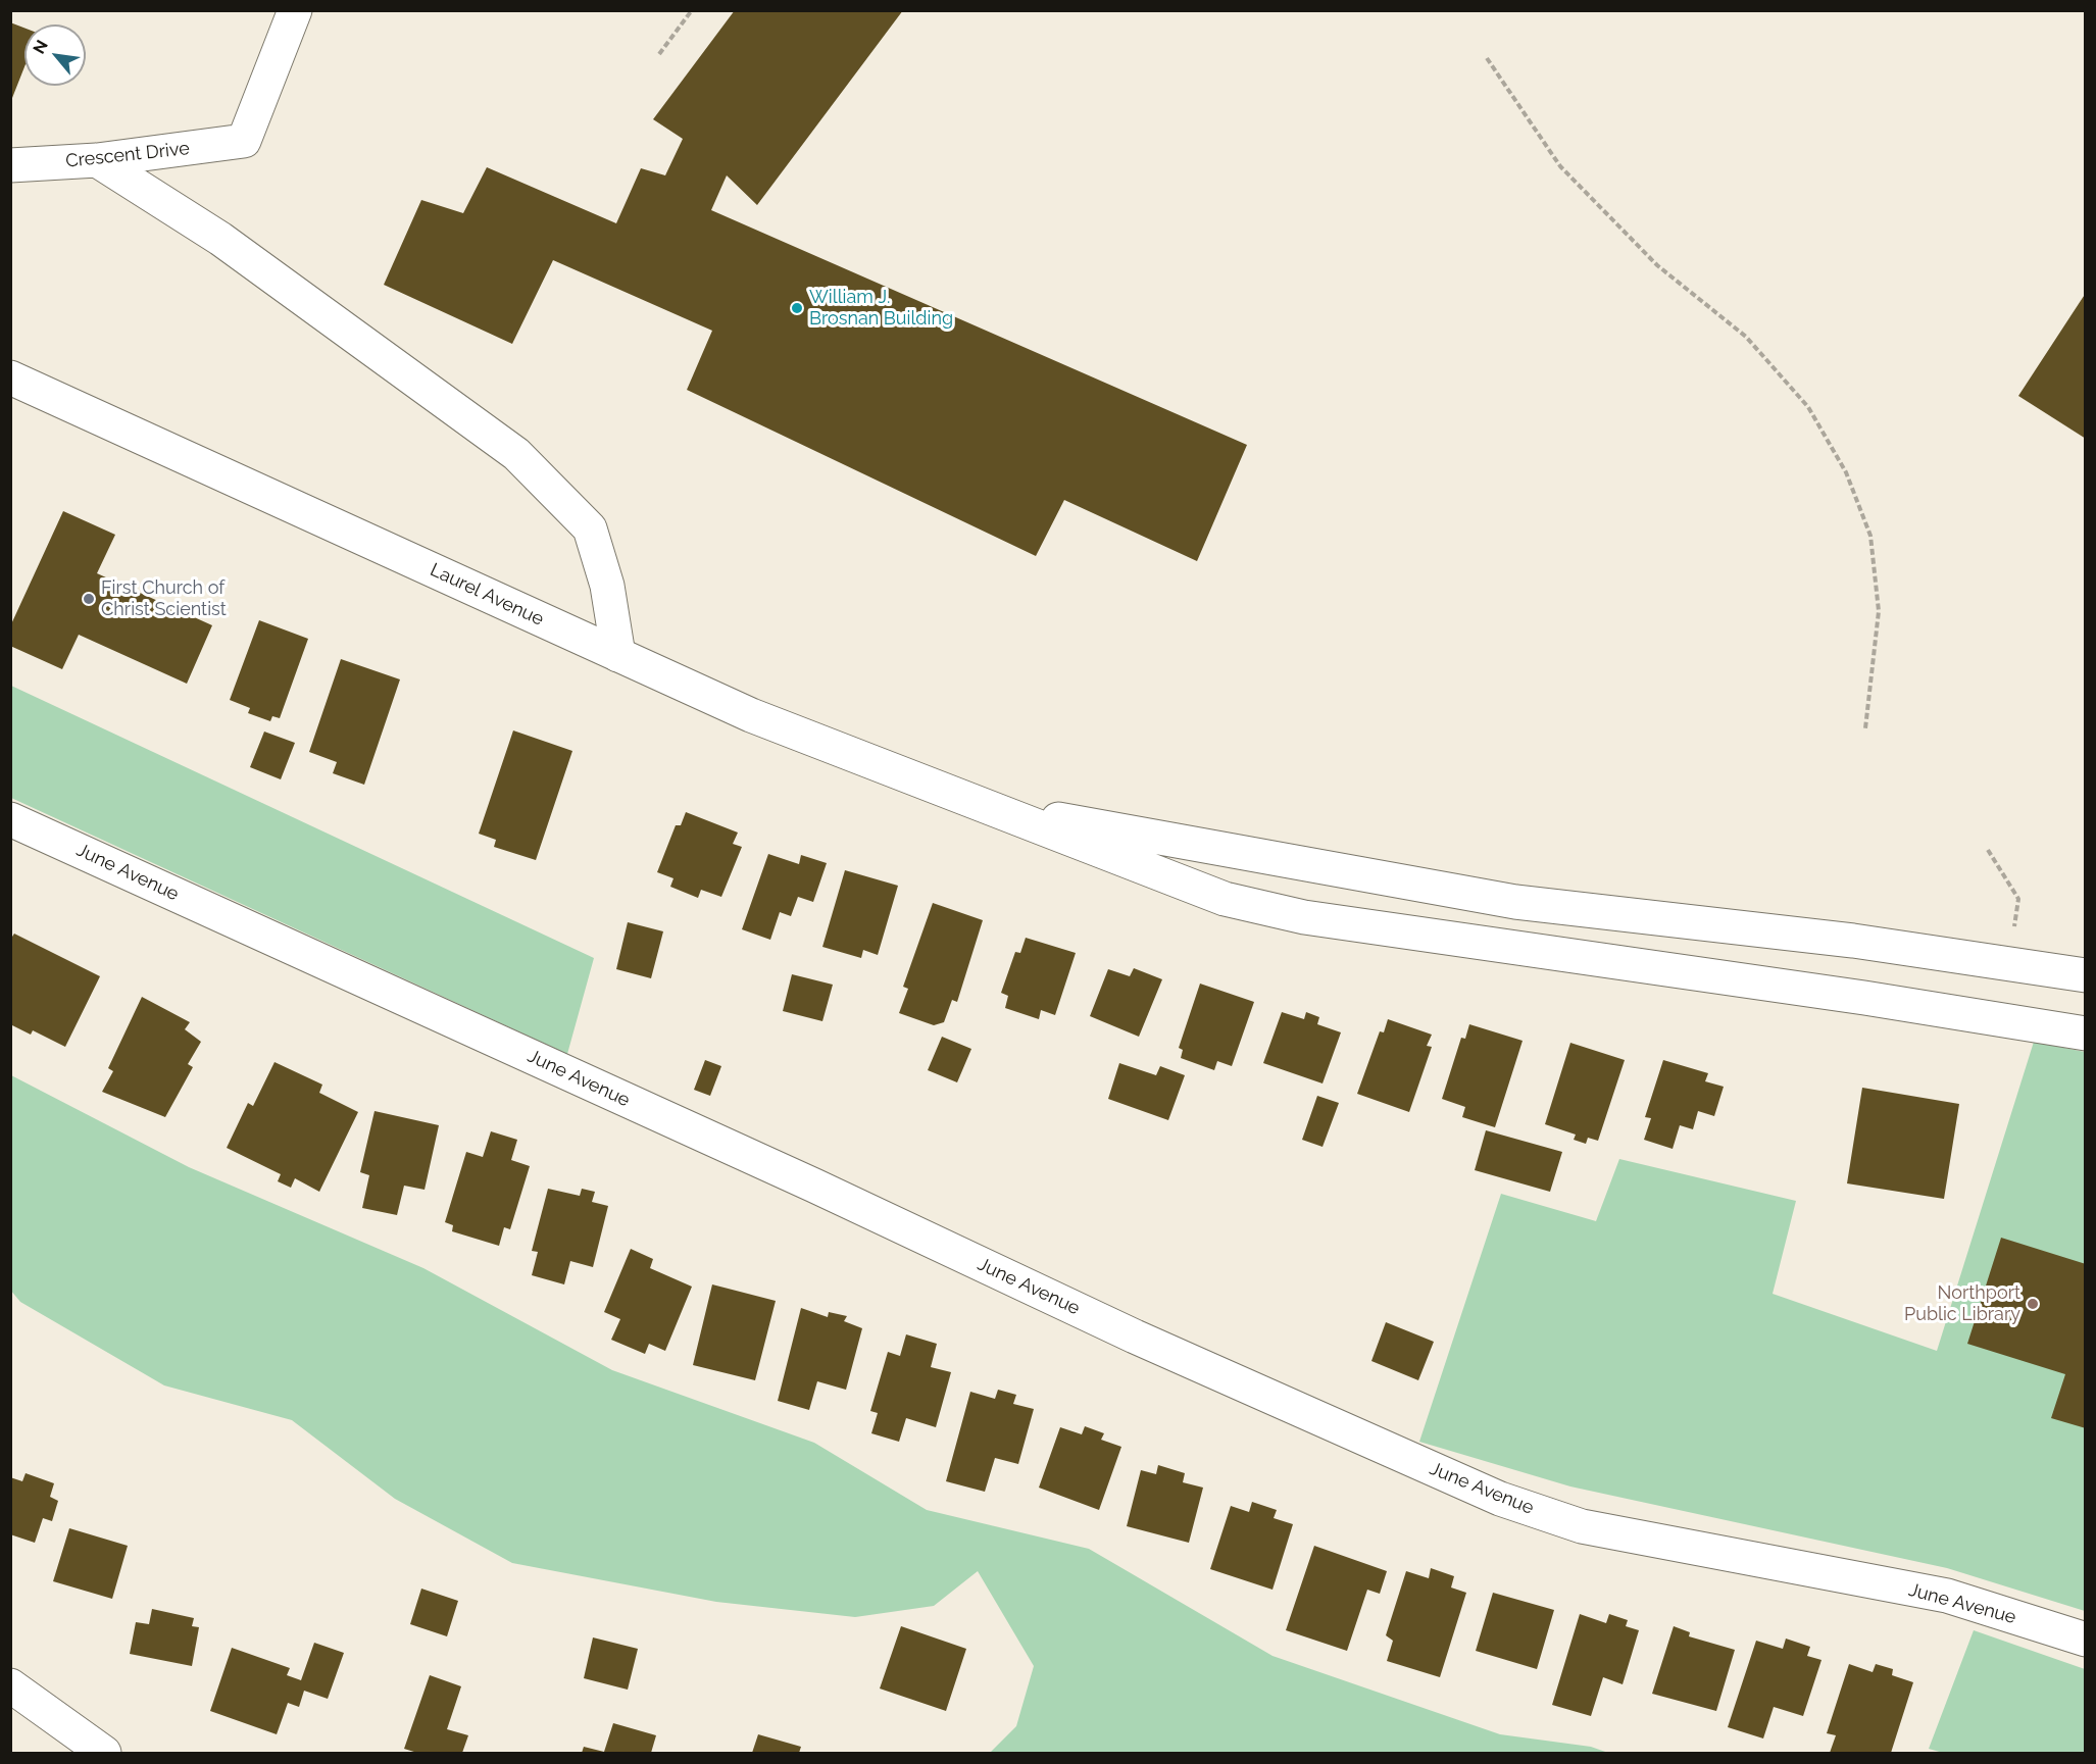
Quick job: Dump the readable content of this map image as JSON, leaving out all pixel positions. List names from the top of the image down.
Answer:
{
  "streets": {
    "main road": ["Crescent Drive", "Laurel Avenue", "June Avenue"]
  },
  "places": ["William J. Brosnan Building", "First Church of Christ Scientist", "Northport Public Library"],
  "north": "top left"
}
